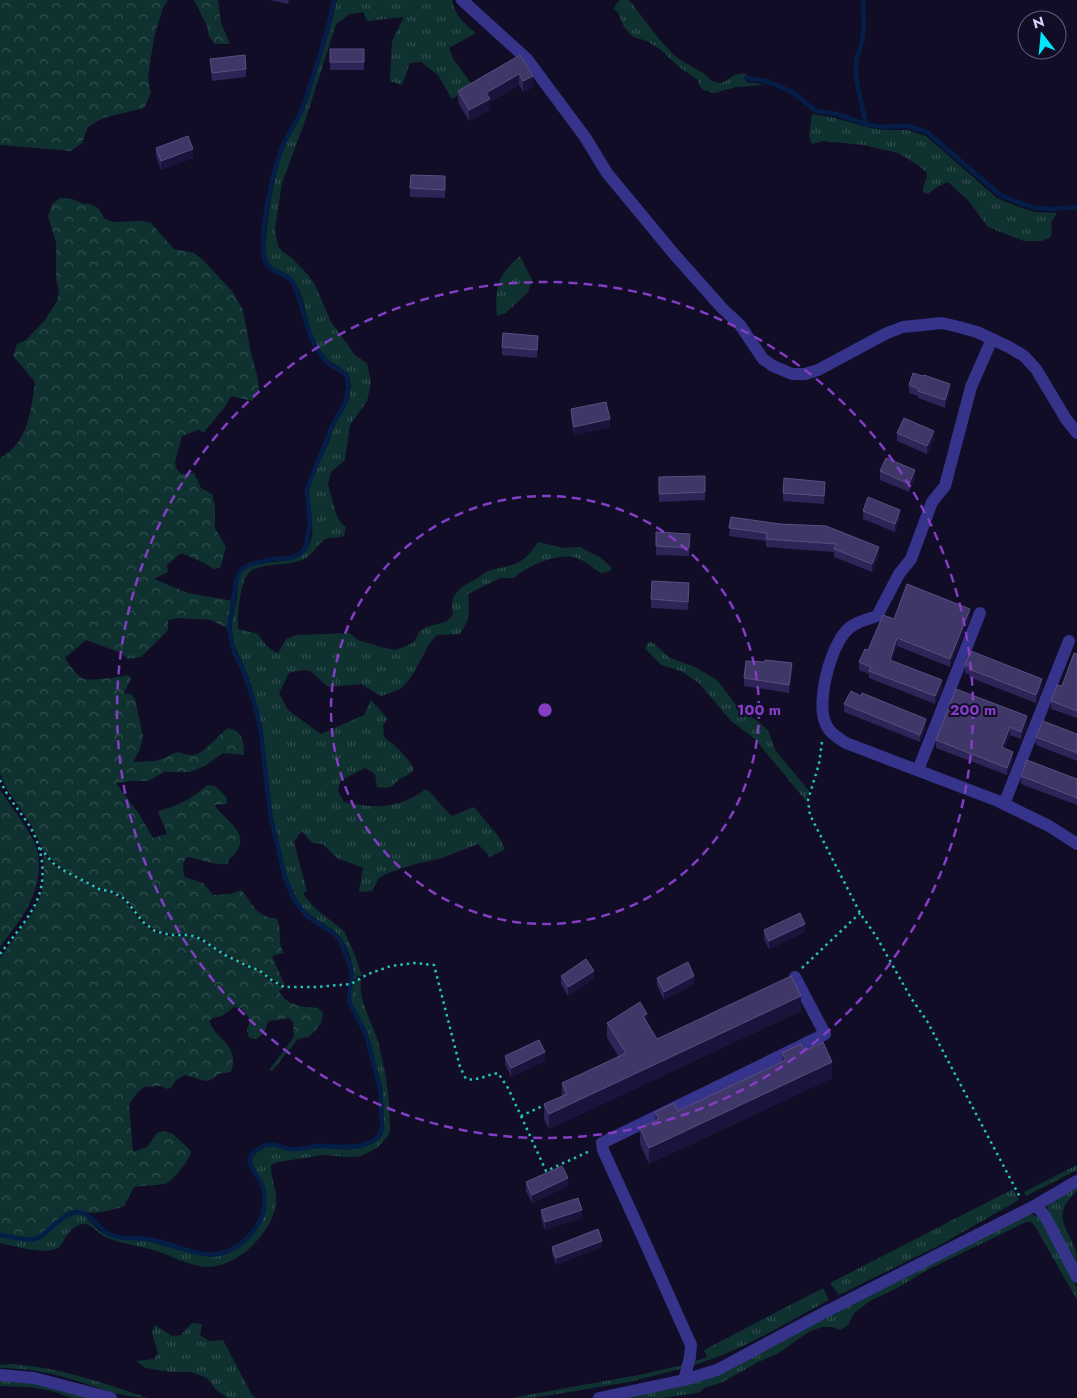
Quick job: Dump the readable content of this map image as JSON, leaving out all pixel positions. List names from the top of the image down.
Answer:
{
  "north": "top",
  "rings": ["100 m", "200 m"]
}
